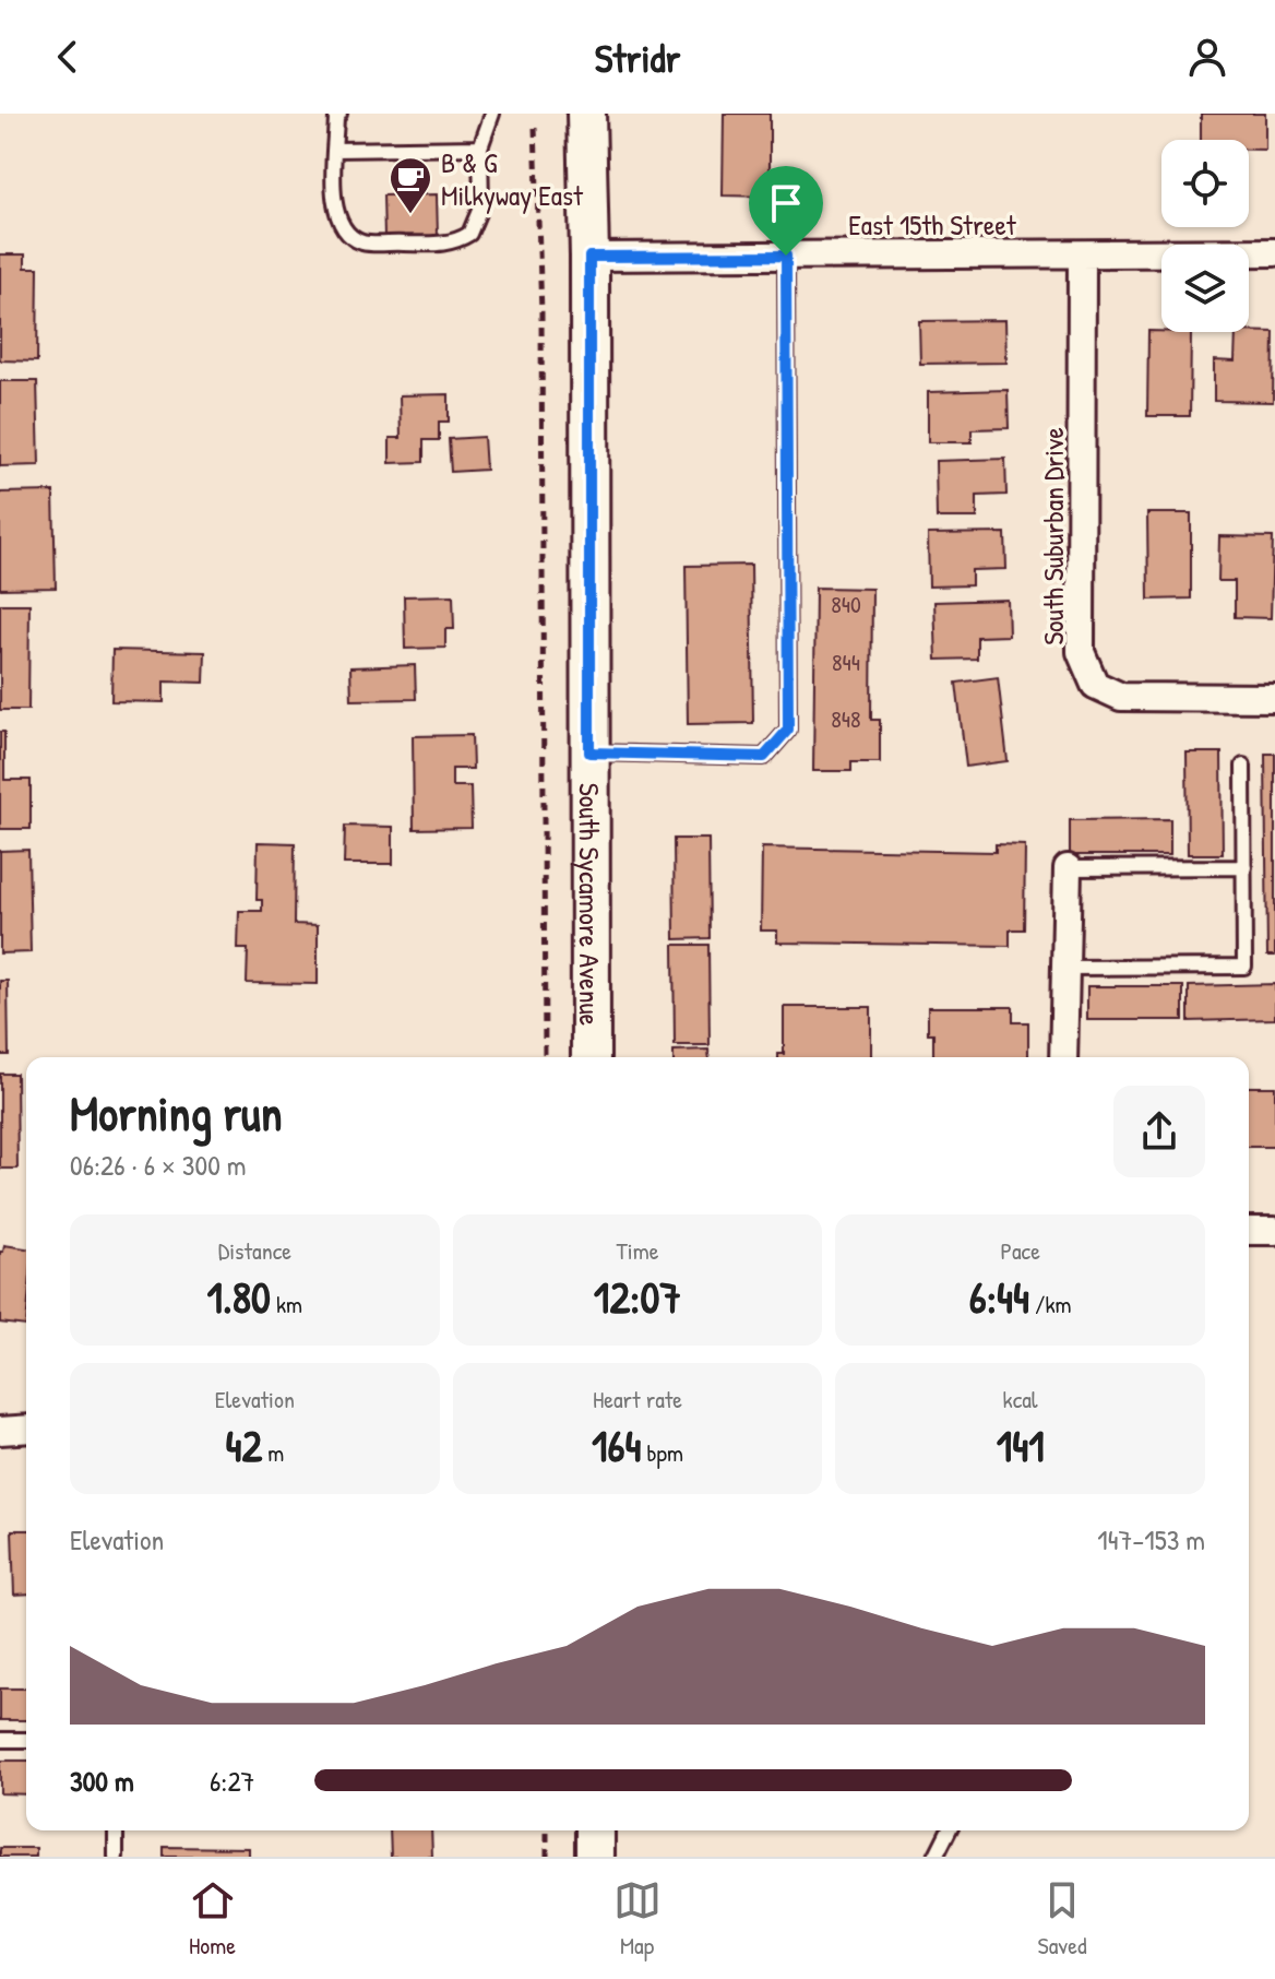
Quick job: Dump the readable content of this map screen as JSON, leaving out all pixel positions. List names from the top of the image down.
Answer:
{
  "streets": {
    "main road": ["South Sycamore Avenue"],
    "street": ["East 15th Street", "South Suburban Drive"]
  },
  "crossings": [
    ["East 15th Street", "South Suburban Drive"],
    ["East 15th Street", "South Sycamore Avenue"]
  ],
  "places": {
    "cafe": ["B & G Milkyway East"]
  },
  "house_numbers": ["840", "844", "848"],
  "page": {
    "header": "Stridr",
    "heading": ["Morning run", "06:26 · 6 × 300 m"],
    "stats": [
      ["Distance", "1.80 km"],
      ["Time", "12:07"],
      ["Pace", "6:44 /km"],
      ["Elevation", "42 m"],
      ["Heart rate", "164 bpm"],
      ["kcal", "141"]
    ],
    "chart": ["Elevation", "147–153 m"],
    "list": [
      {
        "name": "300 m",
        "note": "6:27"
      }
    ],
    "tabs": ["Home", "Map", "Saved"]
  }
}
